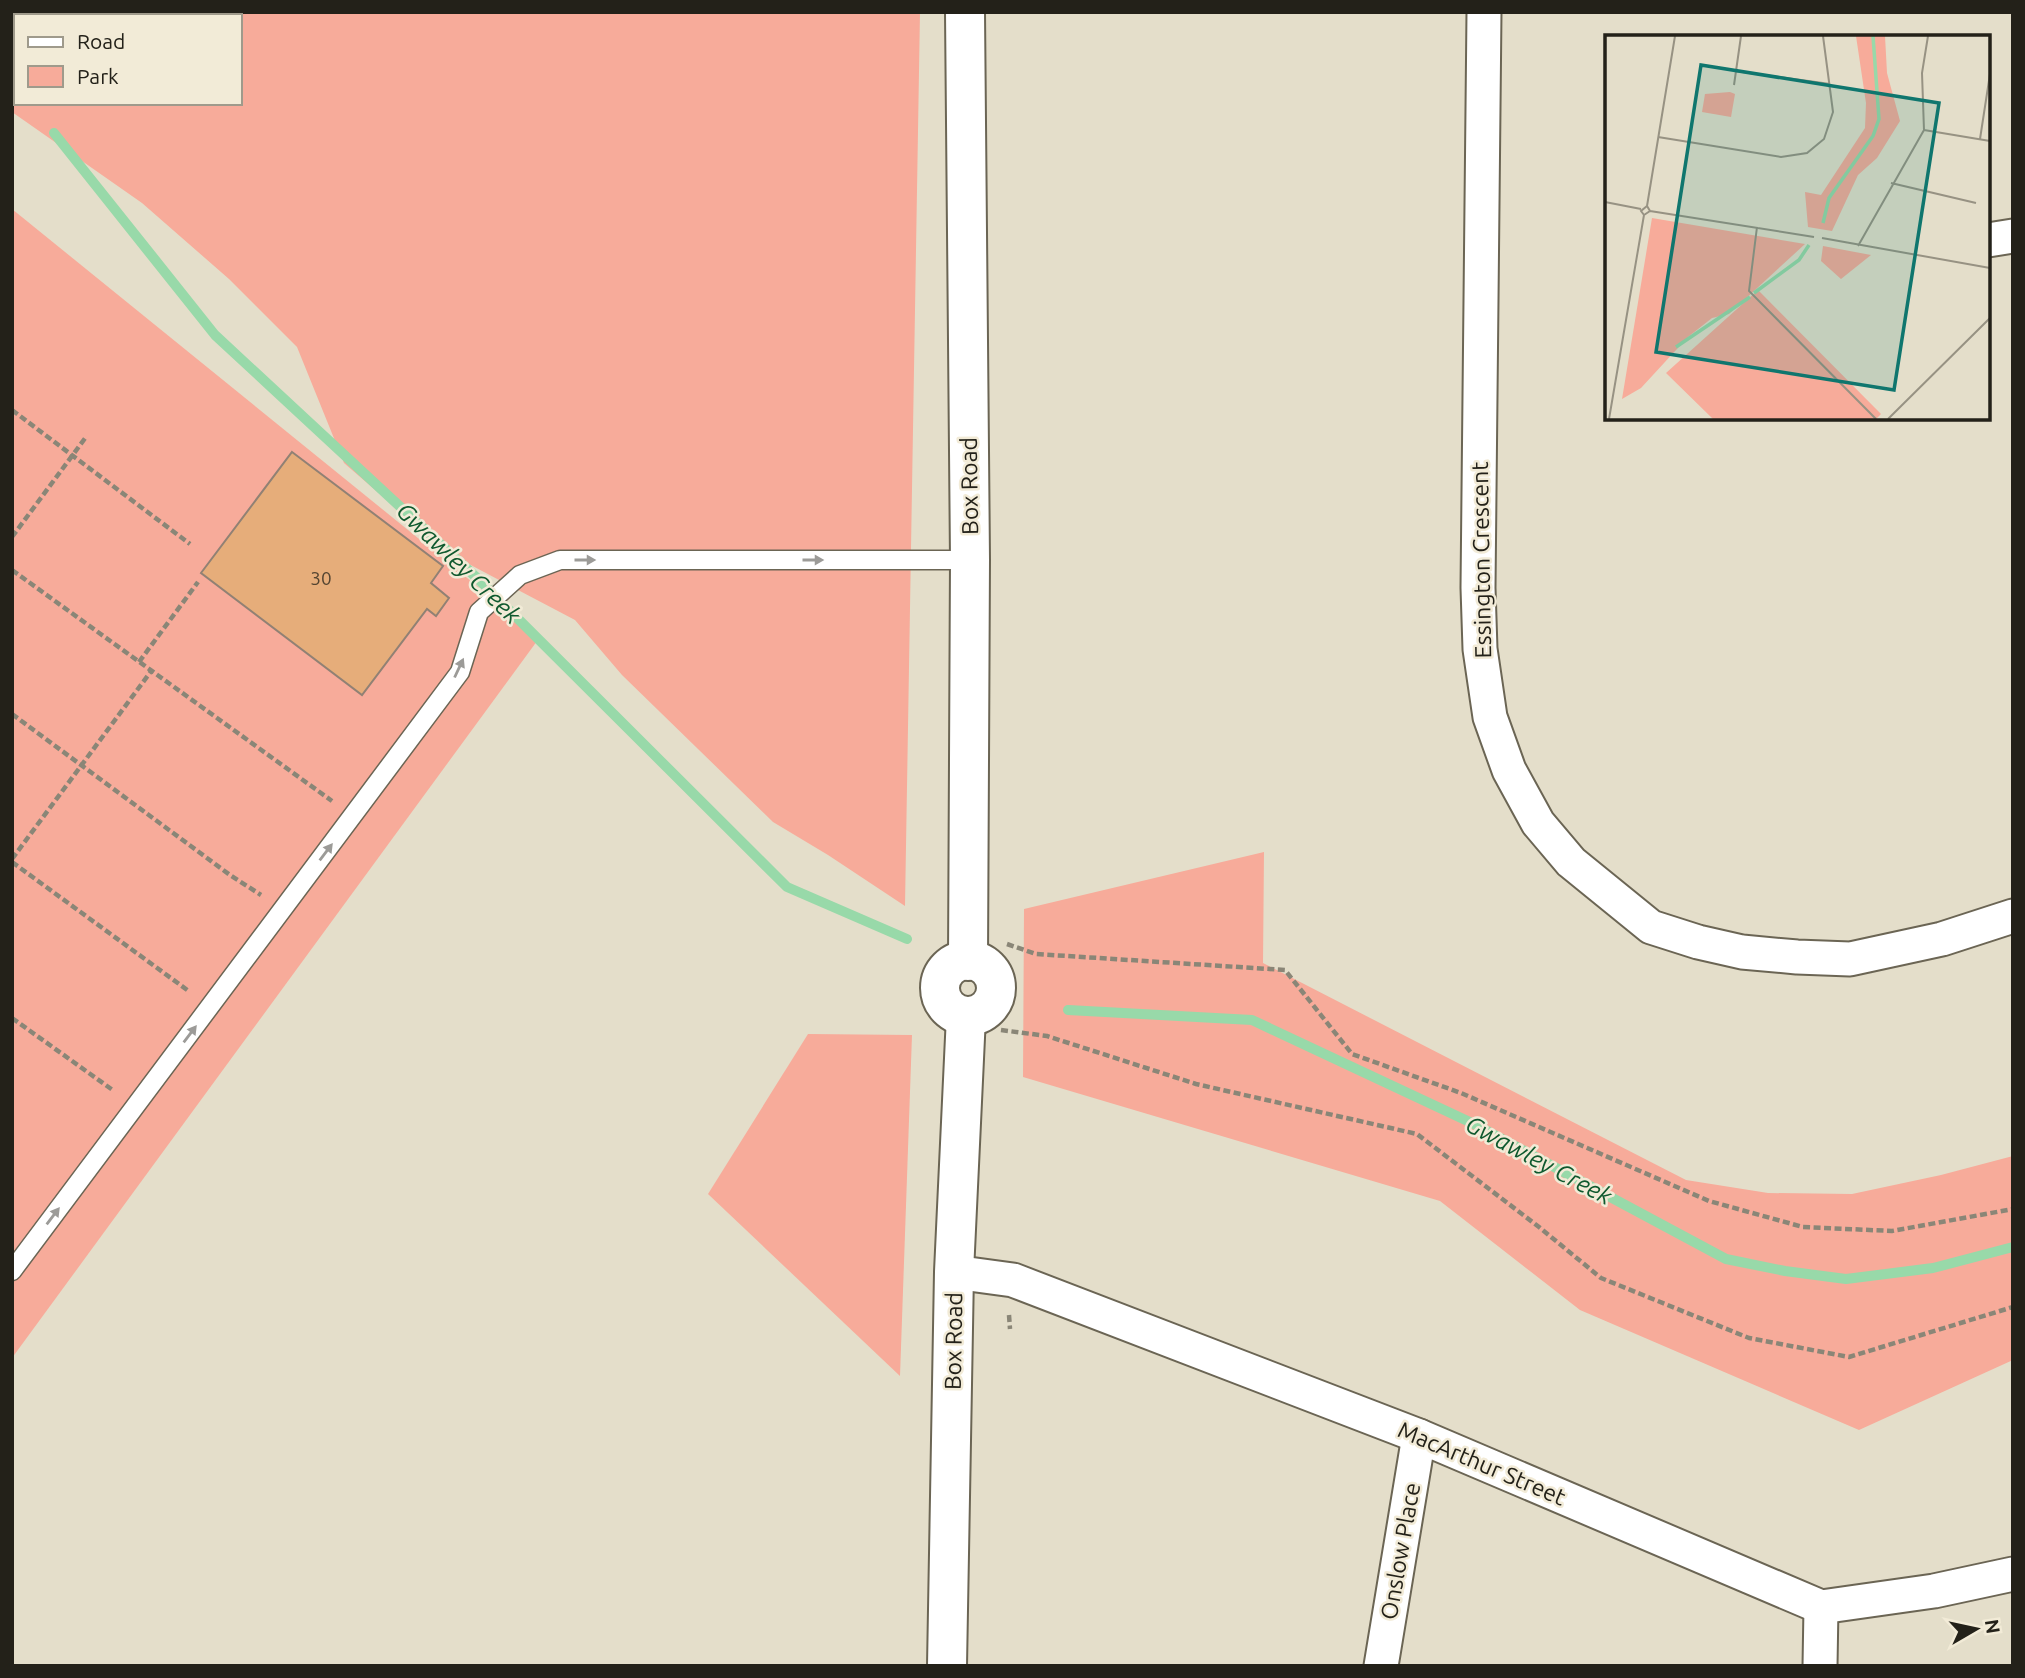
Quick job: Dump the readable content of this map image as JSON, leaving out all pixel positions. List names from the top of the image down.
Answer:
{
  "streets": {
    "street": [
      "Box Road",
      "Essington Crescent",
      "MacArthur Street",
      "Onslow Place"
    ]
  },
  "crossings": [
    ["Box Road", "MacArthur Street"],
    ["MacArthur Street", "Onslow Place"]
  ],
  "water": ["Gwawley Creek"],
  "house_numbers": ["30"],
  "legend": ["Road", "Park"],
  "north": "right"
}
